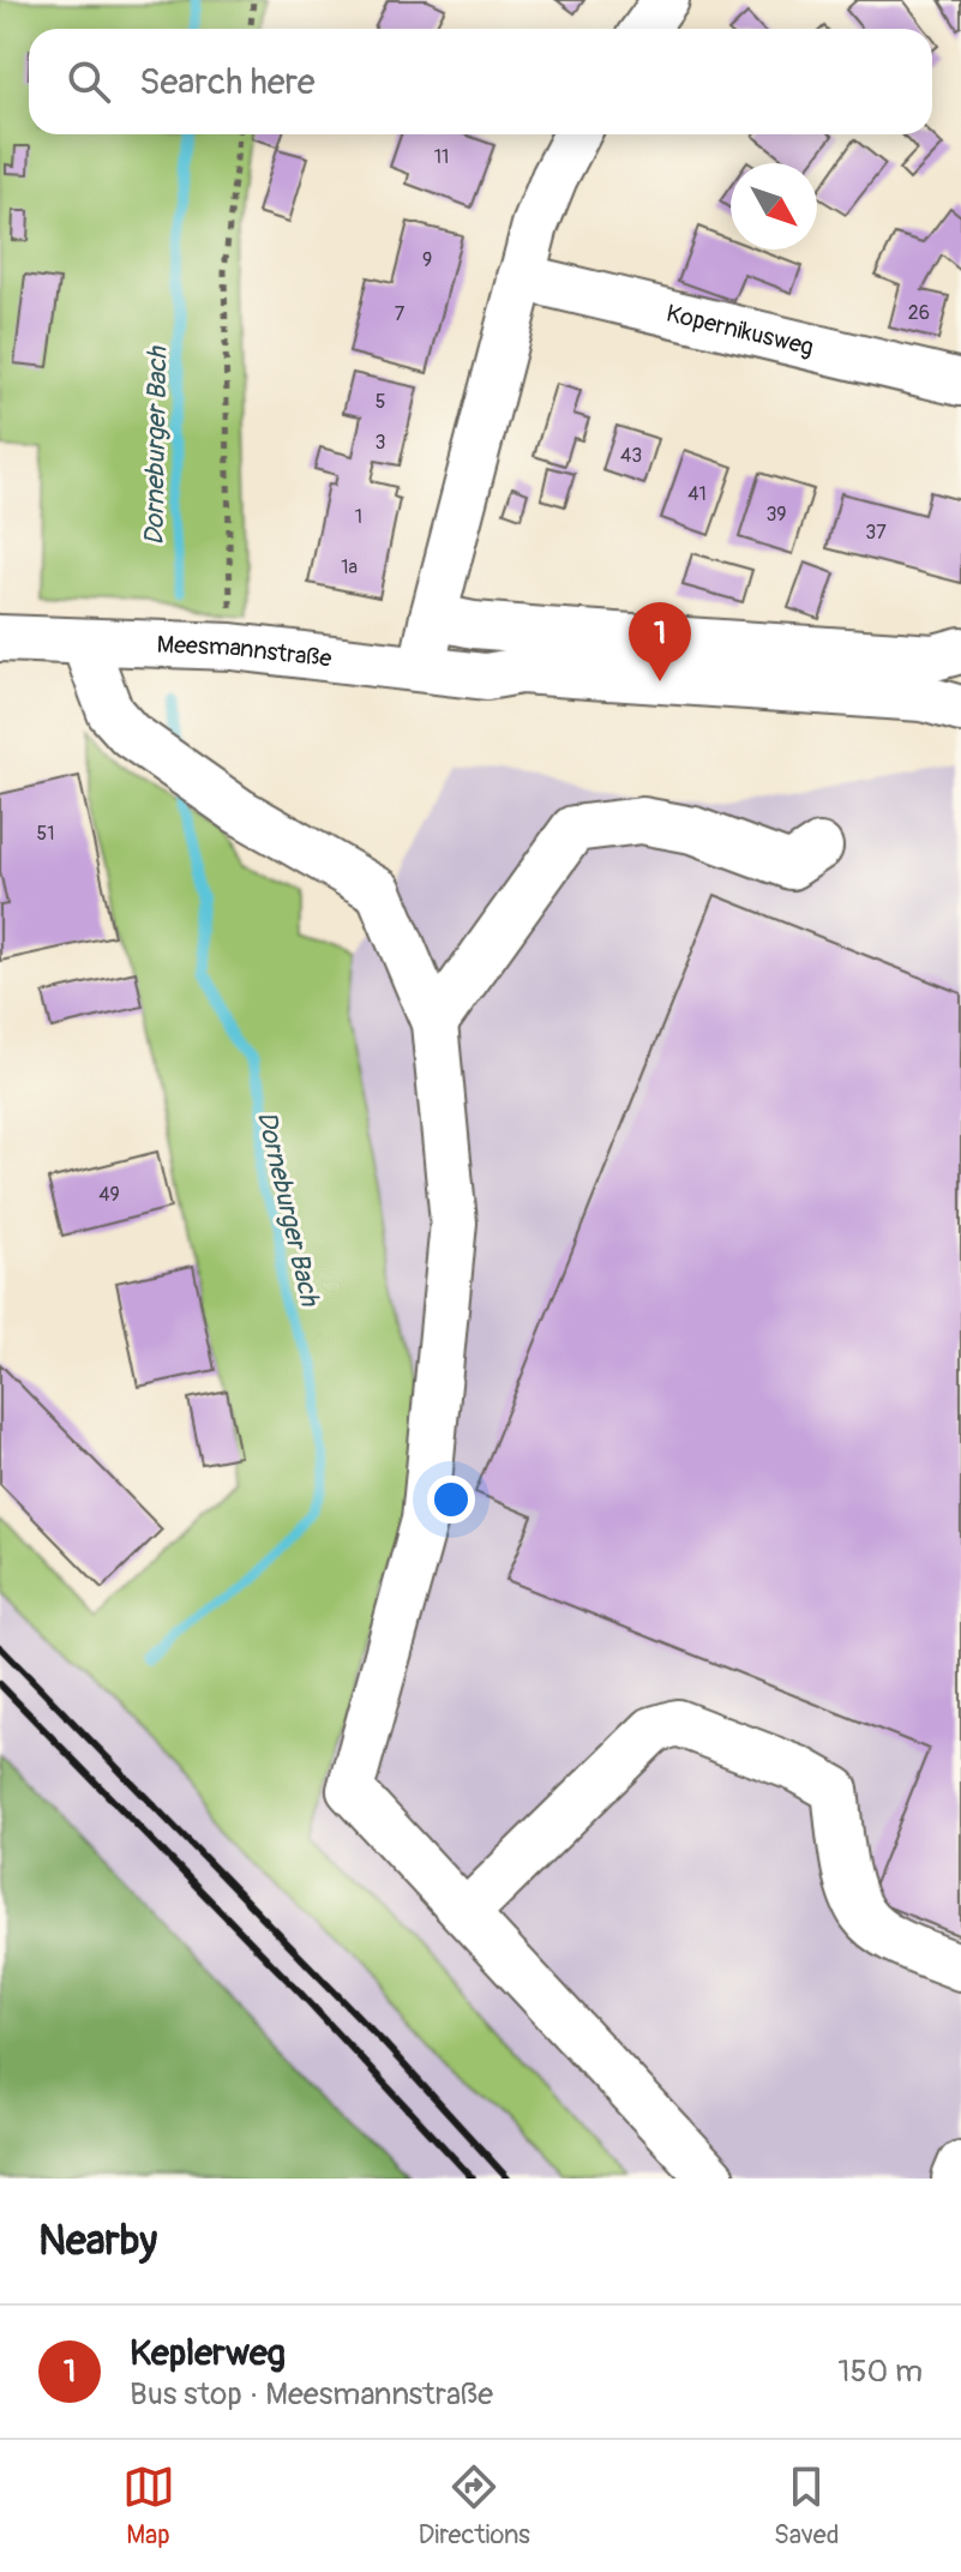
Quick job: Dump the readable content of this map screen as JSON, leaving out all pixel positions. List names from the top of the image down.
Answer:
{
  "streets": {
    "street": ["Kopernikusweg", "Meesmannstraße"]
  },
  "water": ["Dorneburger Bach"],
  "house_numbers": [
    "11",
    "9",
    "26",
    "7",
    "5",
    "3",
    "43",
    "41",
    "39",
    "1",
    "37",
    "1a",
    "51",
    "49"
  ],
  "north": "bottom right",
  "page": {
    "search": "Search here",
    "pins": "1",
    "heading": "Nearby",
    "list": [
      {
        "mark": "1",
        "name": "Keplerweg",
        "note": "Bus stop · Meesmannstraße",
        "value": "150 m"
      }
    ],
    "nav": ["Map", "Directions", "Saved"]
  }
}
